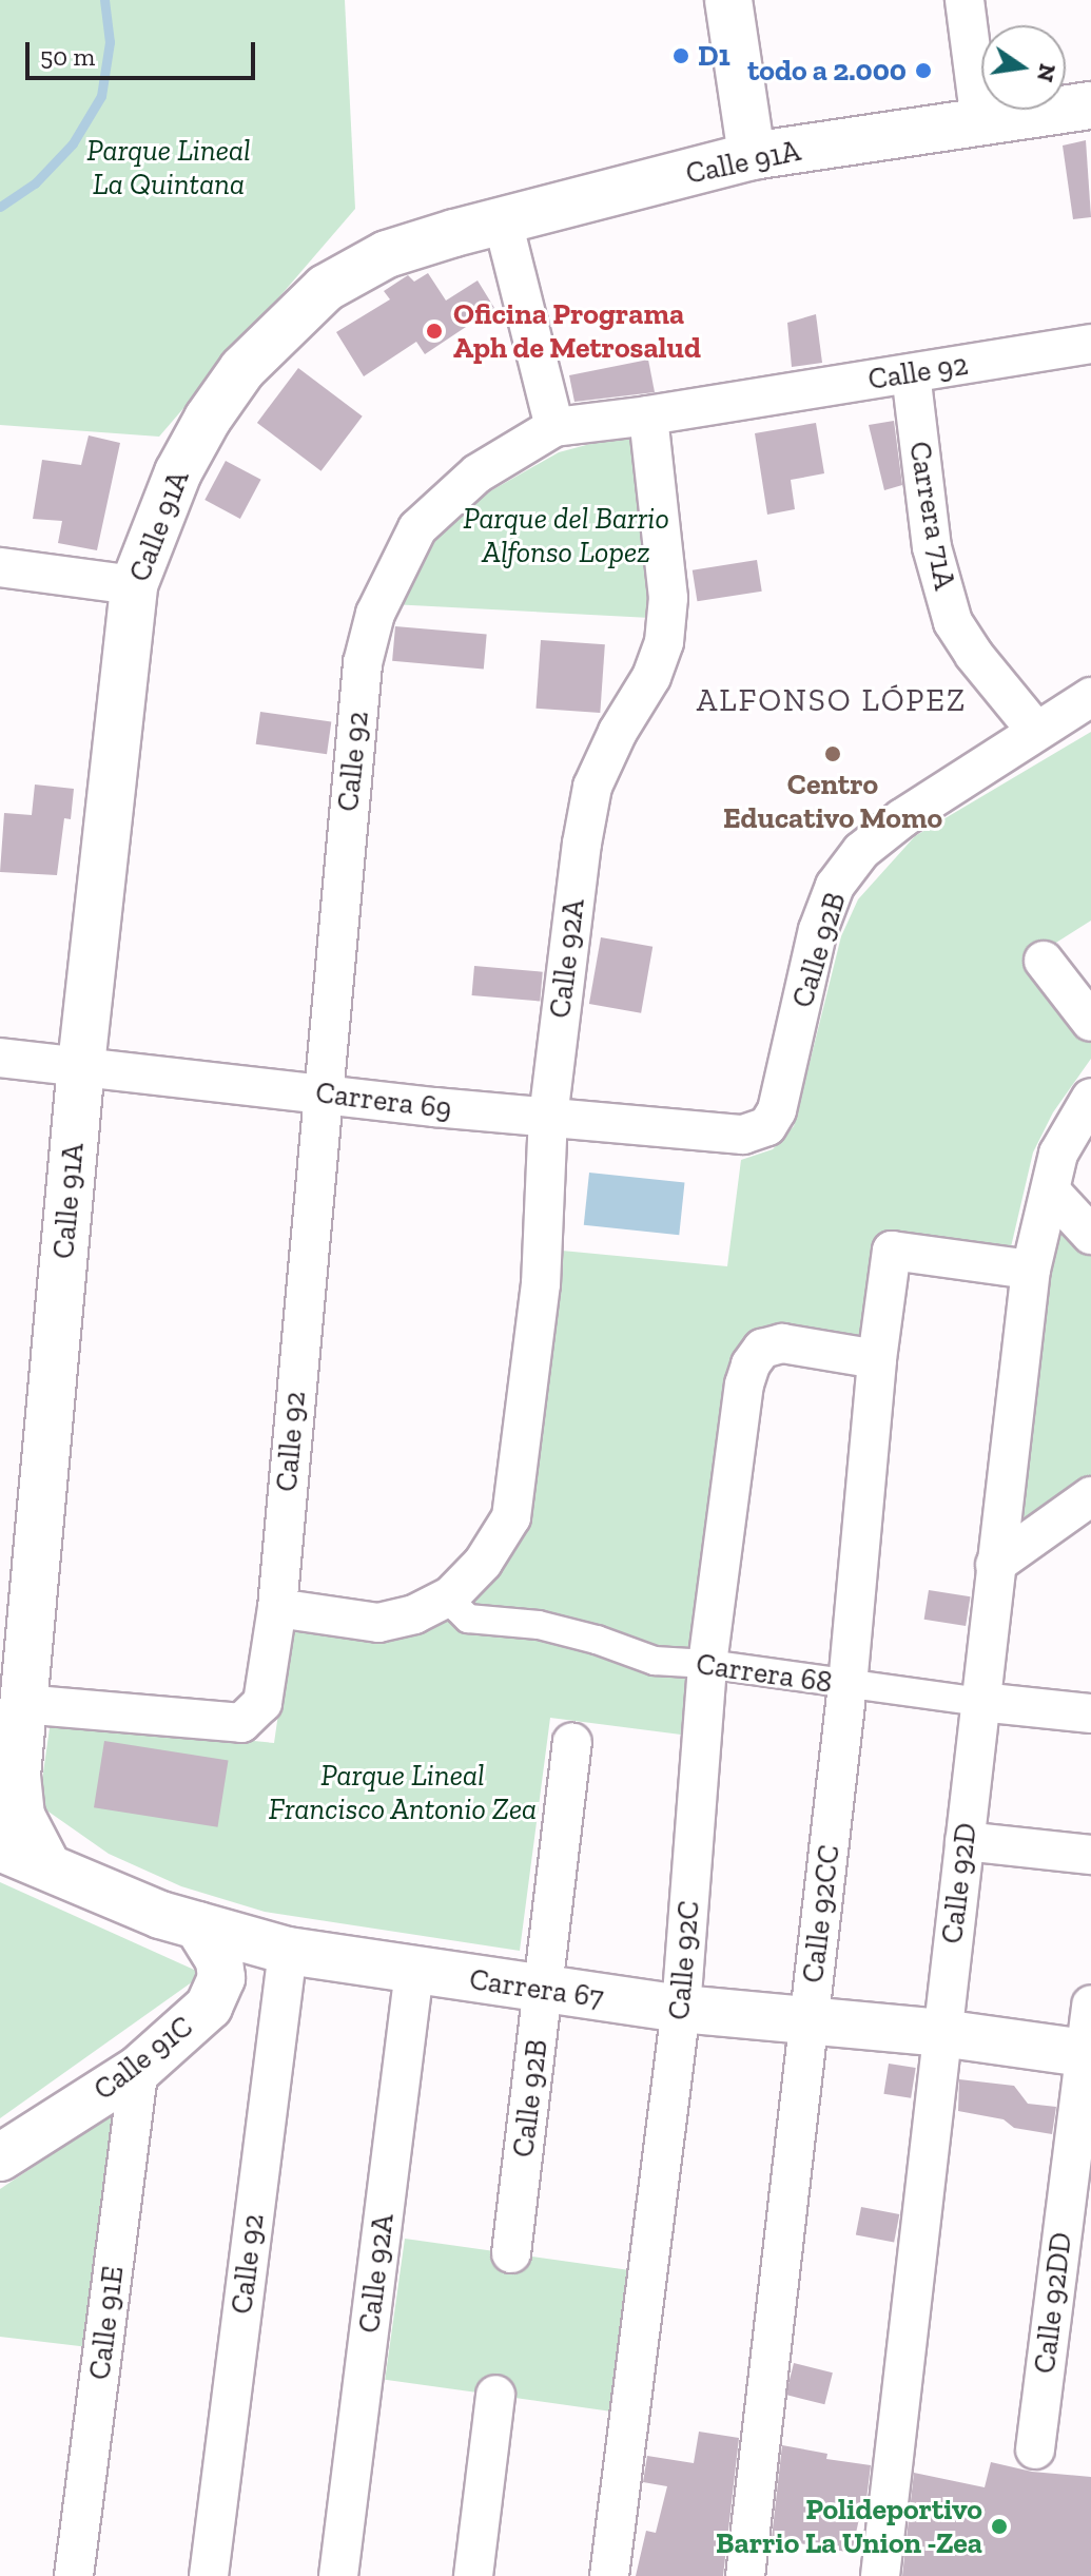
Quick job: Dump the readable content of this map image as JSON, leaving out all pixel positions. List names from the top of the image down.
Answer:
{
  "streets": {
    "street": [
      "Calle 91A",
      "Calle 92",
      "Carrera 71A",
      "Calle 92B",
      "Calle 92A",
      "Carrera 69",
      "Carrera 68",
      "Calle 92D",
      "Calle 92CC",
      "Calle 92C",
      "Carrera 67",
      "Calle 91C",
      "Calle 92DD",
      "Calle 91E"
    ]
  },
  "crossings": [
    ["Calle 91A", "Calle 92"],
    ["Calle 91A", "Carrera 69"],
    ["Calle 91A", "Carrera 67"],
    ["Calle 92", "Carrera 71A"],
    ["Calle 92", "Calle 92A"],
    ["Calle 92", "Carrera 69"],
    ["Calle 92", "Carrera 67"],
    ["Carrera 71A", "Calle 92B"],
    ["Calle 92B", "Carrera 69"],
    ["Calle 92B", "Carrera 67"],
    ["Calle 92A", "Carrera 69"],
    ["Calle 92A", "Carrera 67"],
    ["Carrera 68", "Calle 92D"],
    ["Carrera 68", "Calle 92CC"],
    ["Carrera 68", "Calle 92C"],
    ["Calle 92D", "Calle 92CC"],
    ["Calle 92D", "Carrera 67"],
    ["Calle 92CC", "Calle 92C"],
    ["Calle 92CC", "Carrera 67"],
    ["Calle 92C", "Carrera 67"],
    ["Carrera 67", "Calle 91C"],
    ["Carrera 67", "Calle 92DD"],
    ["Calle 91C", "Calle 91E"]
  ],
  "districts": ["ALFONSO LÓPEZ"],
  "parks": ["Parque Lineal La Quintana", "Parque del Barrio Alfonso Lopez", "Parque Lineal Francisco Antonio Zea"],
  "places": [
    "D1",
    "todo a 2.000",
    "Oficina Programa Aph de Metrosalud",
    "Centro Educativo Momo",
    "Polideportivo Barrio La Union -Zea"
  ],
  "scale_bar": "50 m",
  "north": "right"
}
